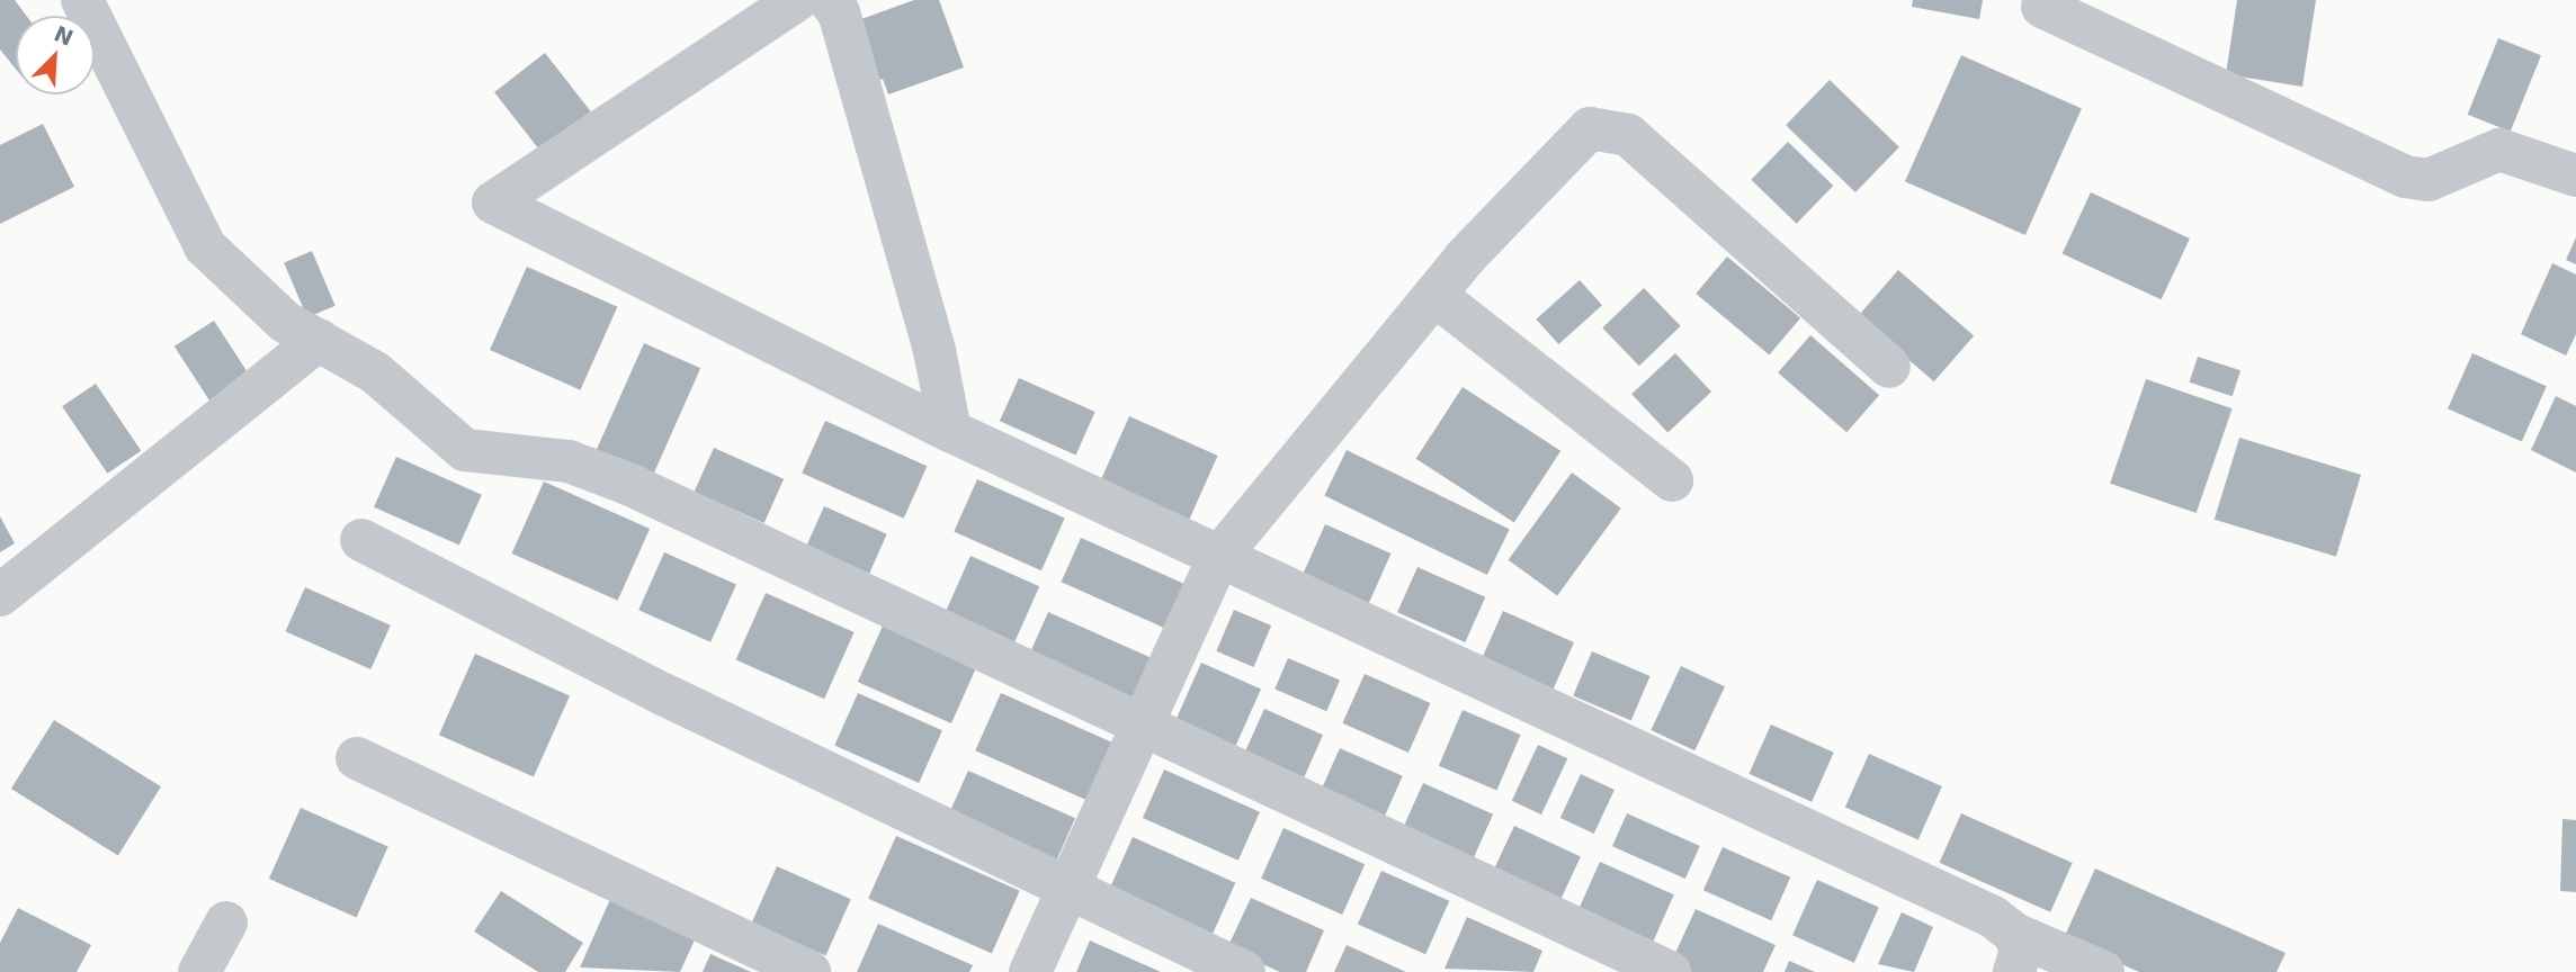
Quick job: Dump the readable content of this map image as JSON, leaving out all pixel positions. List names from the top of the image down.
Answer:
{
  "north": "top right"
}
